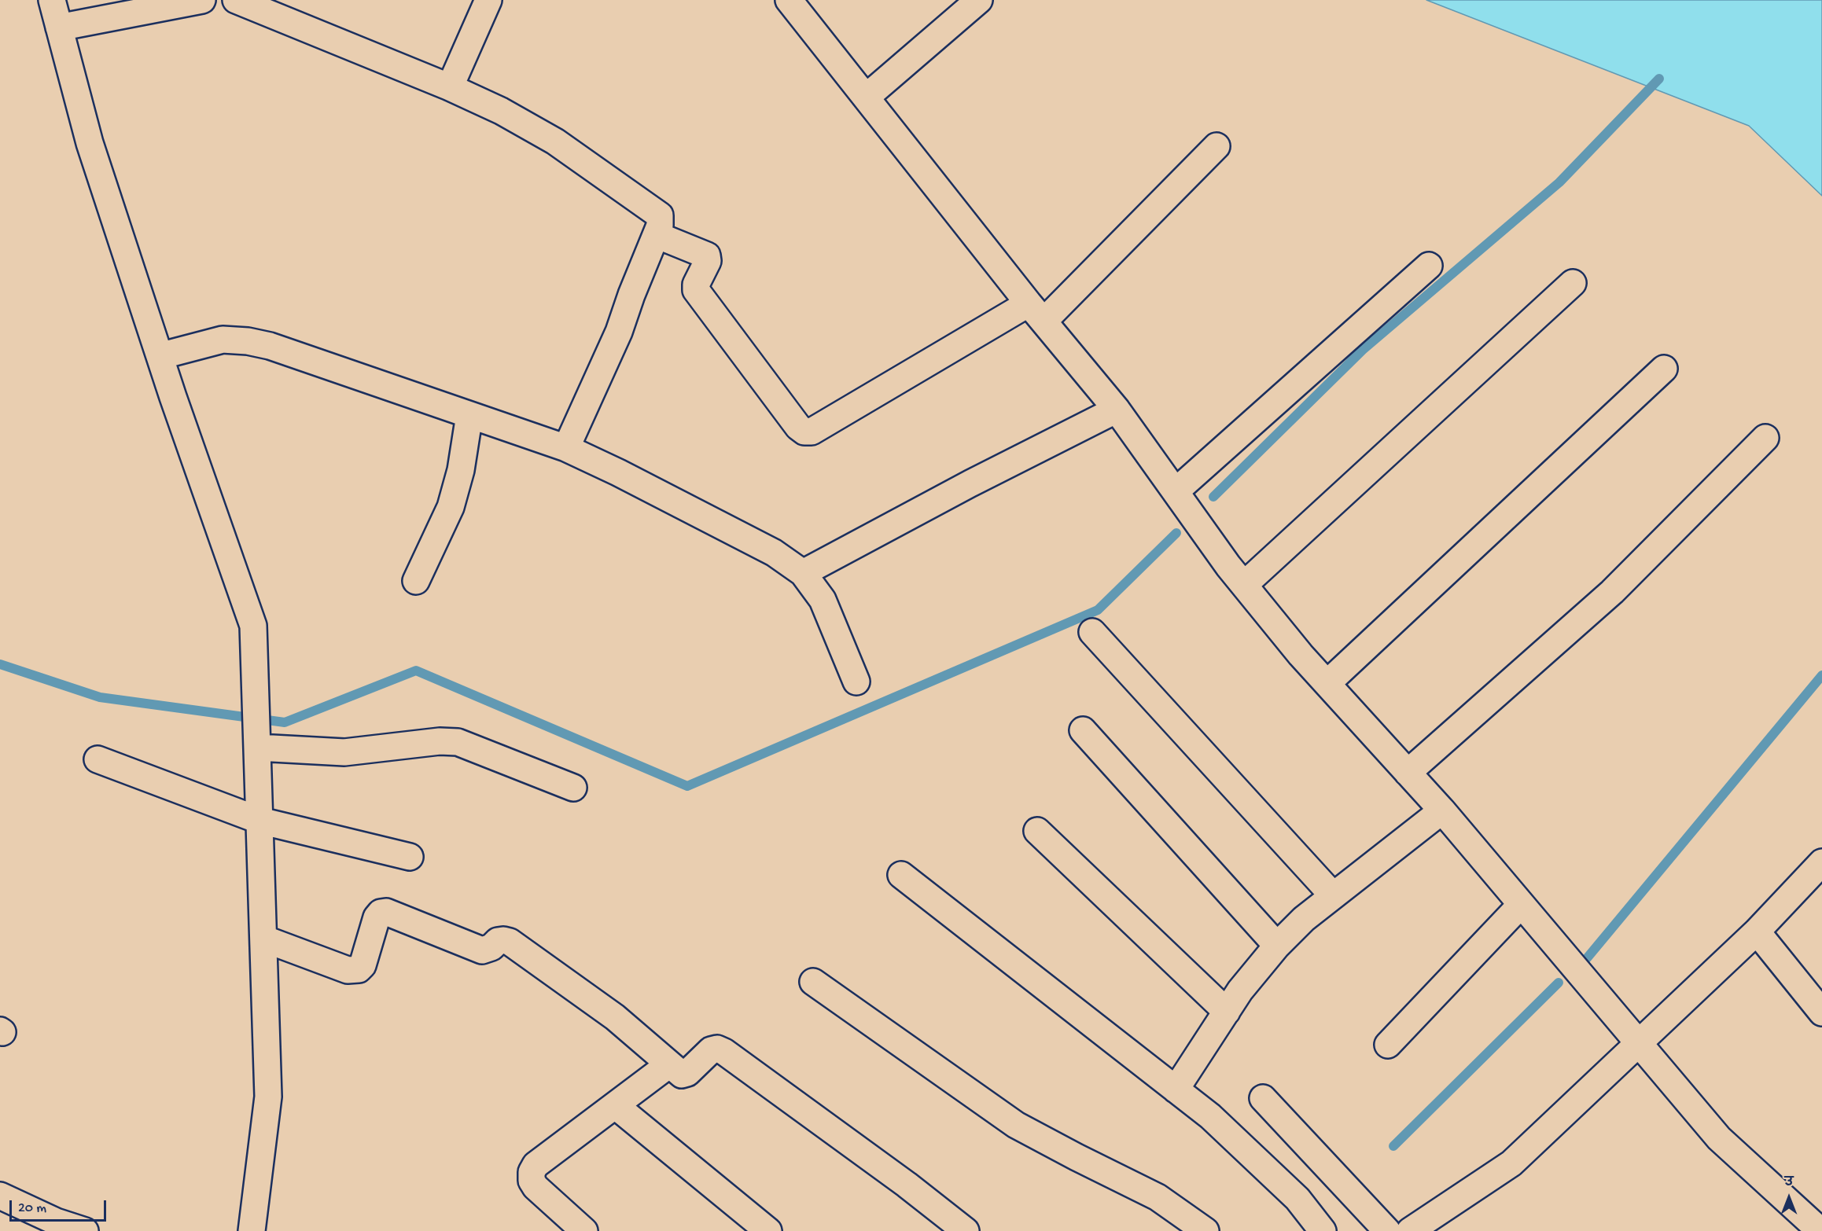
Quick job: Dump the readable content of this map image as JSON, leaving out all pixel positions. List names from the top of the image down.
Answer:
{
  "scale_bar": "20 m",
  "north": "top"
}
